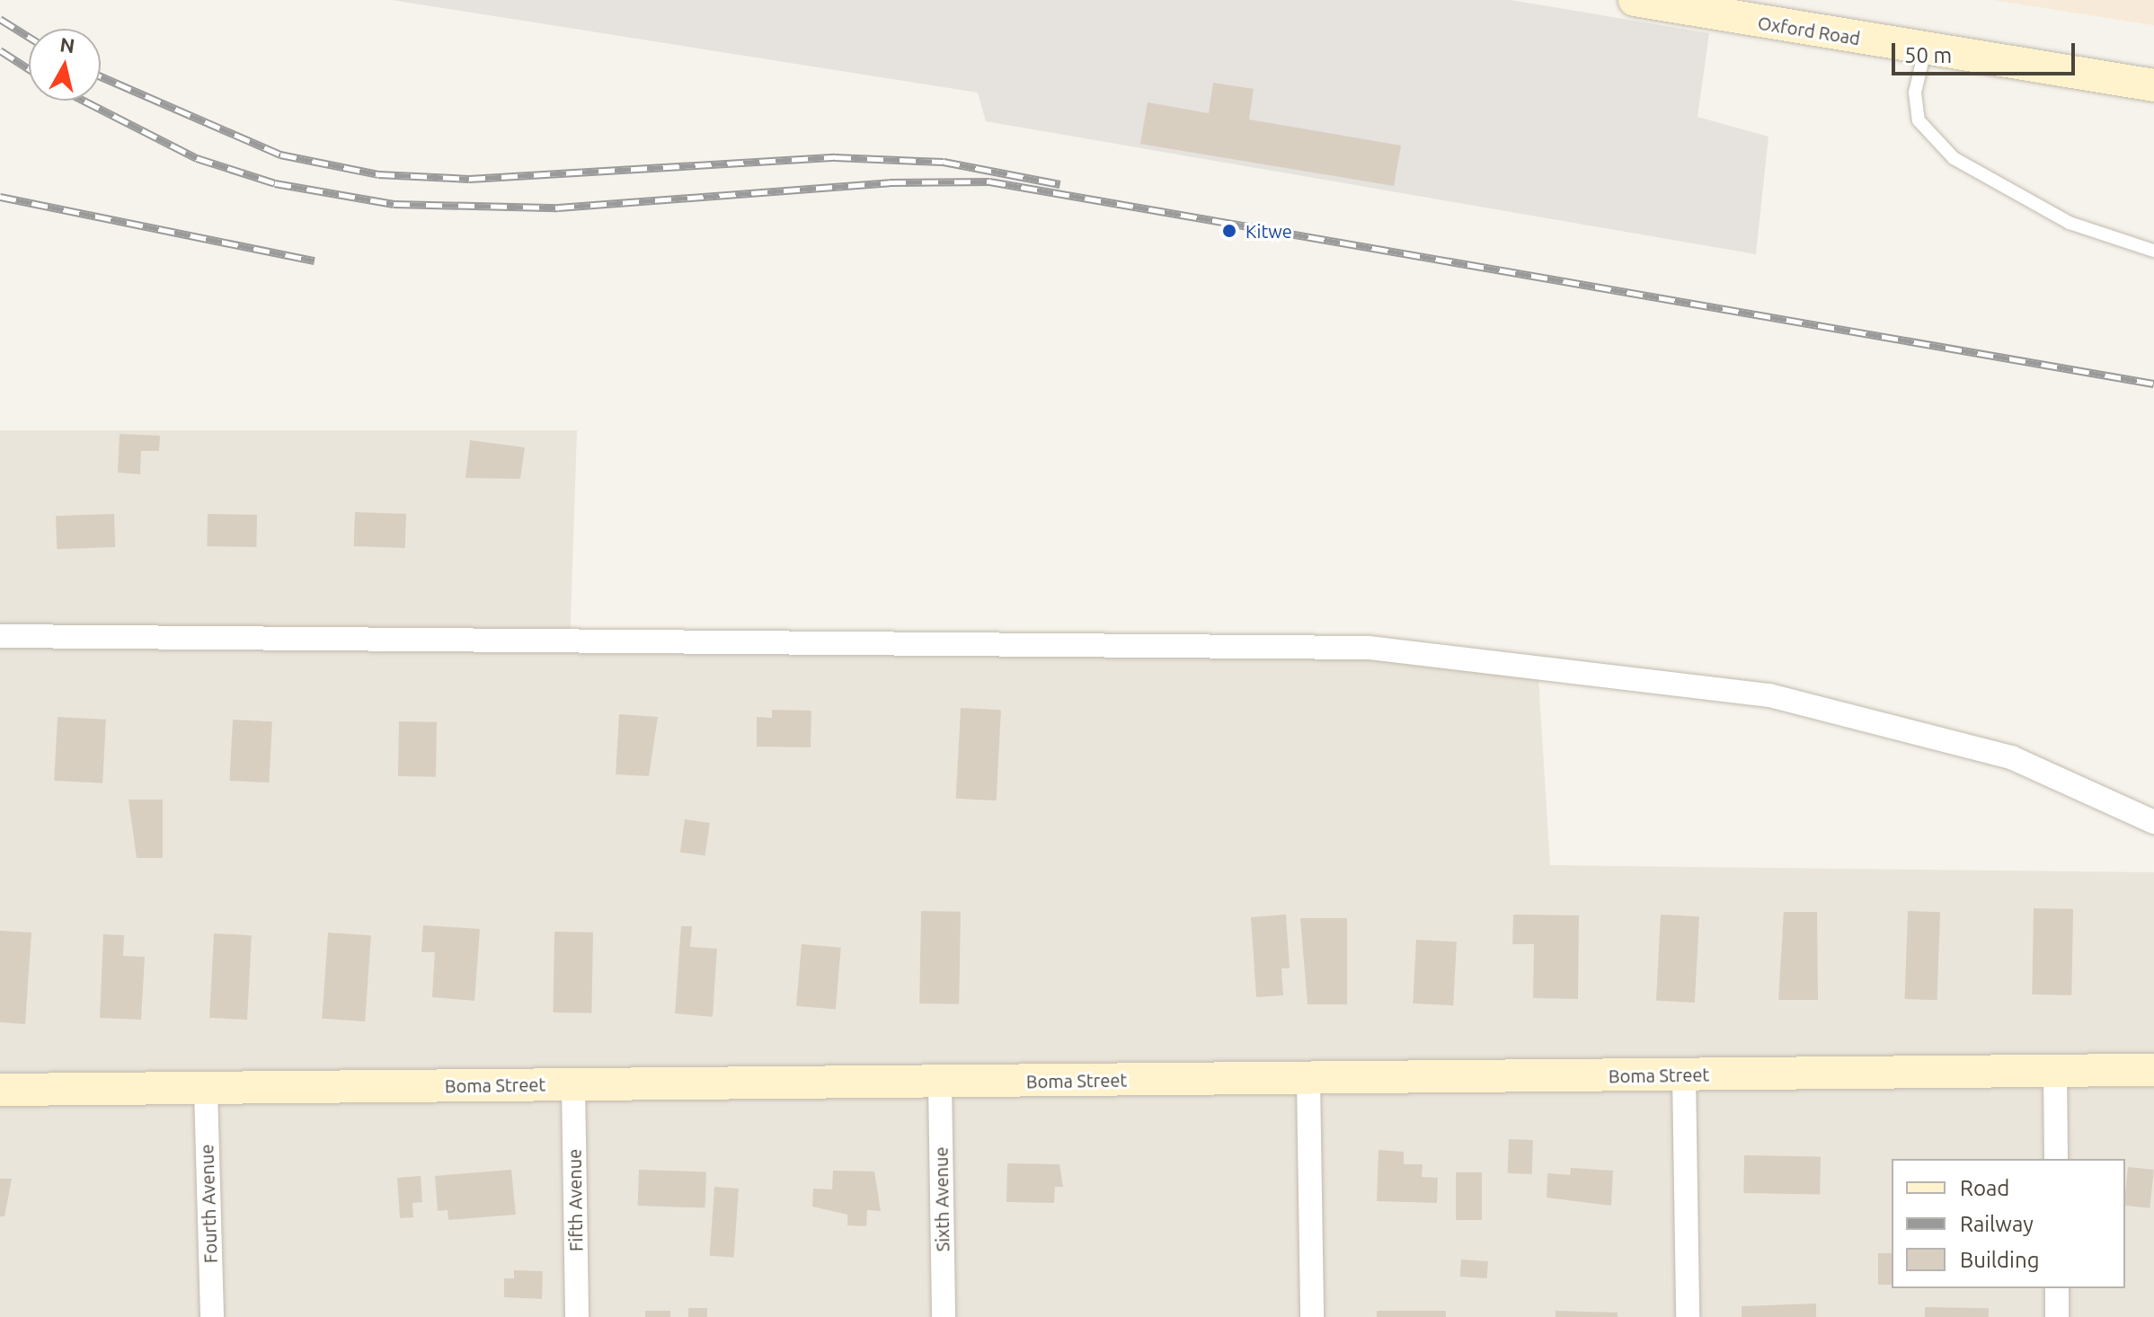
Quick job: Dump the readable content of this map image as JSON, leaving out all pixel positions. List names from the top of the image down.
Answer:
{
  "streets": {
    "street": [
      "Oxford Road",
      "Boma Street",
      "Sixth Avenue",
      "Fifth Avenue",
      "Fourth Avenue"
    ]
  },
  "crossings": [
    ["Boma Street", "Sixth Avenue"],
    ["Boma Street", "Fifth Avenue"],
    ["Boma Street", "Fourth Avenue"]
  ],
  "places": ["Kitwe"],
  "legend": ["Road", "Railway", "Building"],
  "scale_bar": "50 m",
  "north": "top"
}
